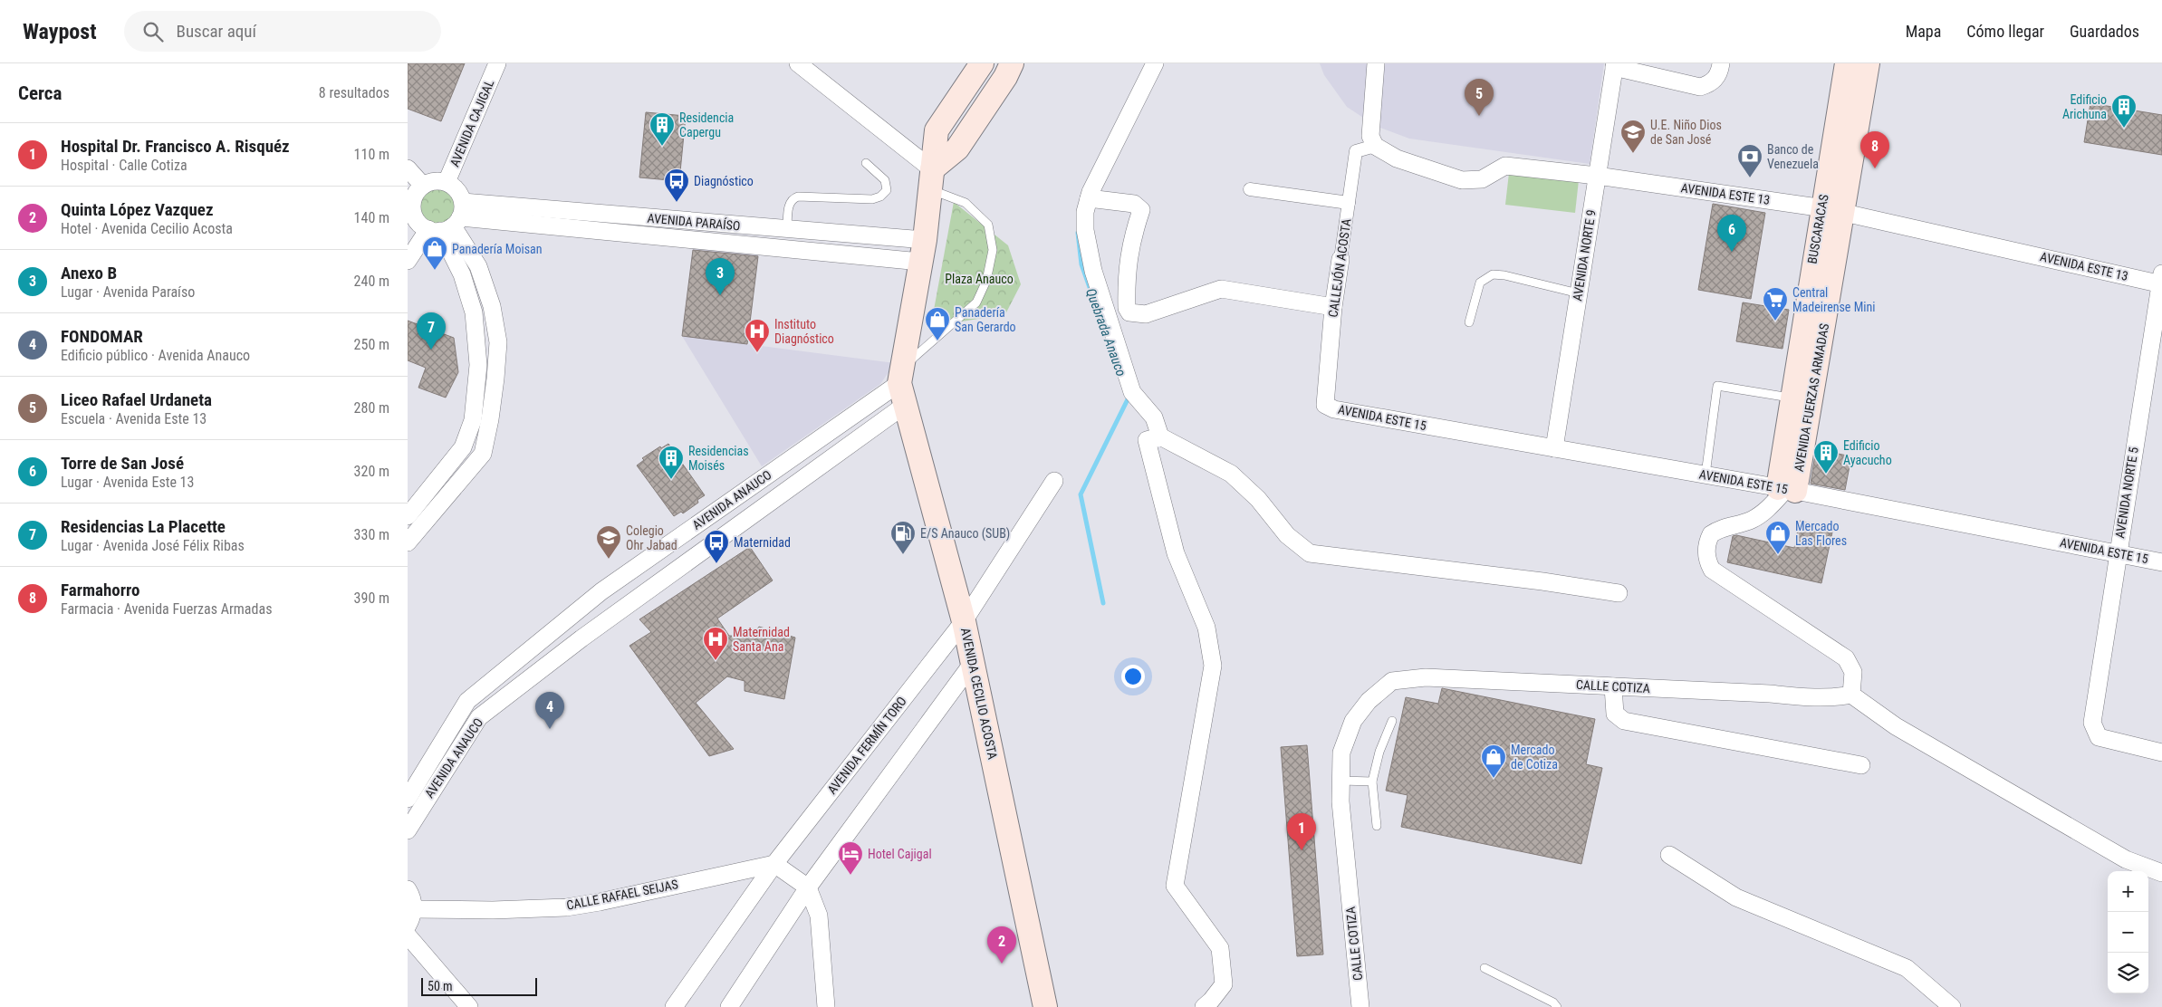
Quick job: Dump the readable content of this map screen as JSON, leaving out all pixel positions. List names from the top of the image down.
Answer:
{
  "streets": {
    "main road": ["AVENIDA FUERZAS ARMADAS", "AVENIDA CECILIO ACOSTA"],
    "street": [
      "AVENIDA CAJIGAL",
      "AVENIDA ESTE 13",
      "AVENIDA PARAÍSO",
      "AVENIDA NORTE 9",
      "CALLEJÓN ACOSTA",
      "AVENIDA ESTE 15",
      "AVENIDA NORTE 5",
      "AVENIDA ANAUCO",
      "CALLE COTIZA",
      "AVENIDA FERMÍN TORO",
      "CALLE RAFAEL SEIJAS"
    ]
  },
  "crossings": [
    ["AVENIDA ESTE 13", "AVENIDA NORTE 9"],
    ["AVENIDA ESTE 13", "CALLEJÓN ACOSTA"],
    ["AVENIDA ESTE 13", "AVENIDA FUERZAS ARMADAS"],
    ["AVENIDA ESTE 13", "AVENIDA NORTE 5"],
    ["AVENIDA NORTE 9", "AVENIDA ESTE 15"],
    ["CALLEJÓN ACOSTA", "AVENIDA ESTE 15"],
    ["AVENIDA FUERZAS ARMADAS", "AVENIDA ESTE 15"],
    ["AVENIDA ESTE 15", "AVENIDA NORTE 5"],
    ["AVENIDA ANAUCO", "AVENIDA CECILIO ACOSTA"],
    ["AVENIDA CECILIO ACOSTA", "AVENIDA FERMÍN TORO"],
    ["AVENIDA FERMÍN TORO", "CALLE RAFAEL SEIJAS"]
  ],
  "water": ["Quebrada Anauco"],
  "parks": ["Plaza Anauco"],
  "places": {
    "building": [
      "Edificio Arichuna",
      "Residencia Capergu",
      "Edificio Ayacucho",
      "Residencias Moisés"
    ],
    "school or university": ["U.E. Niño Dios de San José", "Colegio Ohr Jabad"],
    "bank": ["Banco de Venezuela"],
    "bus stop": ["Diagnóstico", "Maternidad"],
    "shop": [
      "Panadería Moisan",
      "Panadería San Gerardo",
      "Mercado Las Flores",
      "Mercado de Cotiza"
    ],
    "supermarket": ["Central Madeirense Mini"],
    "hospital": ["Instituto Diagnóstico", "Maternidad Santa Ana"],
    "fuel station": ["E/S Anauco (SUB)"],
    "hotel": ["Hotel Cajigal"]
  },
  "scale_bar": "50 m",
  "page": {
    "header": "Waypost",
    "search": "Buscar aquí",
    "nav": ["Mapa", "Cómo llegar", "Guardados"],
    "heading": ["Cerca", "8 resultados"],
    "pins": [
      "5",
      "8",
      "6",
      "3",
      "7",
      "4",
      "1",
      "2"
    ],
    "list": [
      {
        "mark": "1",
        "name": "Hospital Dr. Francisco A. Risquéz",
        "note": "Hospital · Calle Cotiza",
        "value": "110 m"
      },
      {
        "mark": "2",
        "name": "Quinta López Vazquez",
        "note": "Hotel · Avenida Cecilio Acosta",
        "value": "140 m"
      },
      {
        "mark": "3",
        "name": "Anexo B",
        "note": "Lugar · Avenida Paraíso",
        "value": "240 m"
      },
      {
        "mark": "4",
        "name": "FONDOMAR",
        "note": "Edificio público · Avenida Anauco",
        "value": "250 m"
      },
      {
        "mark": "5",
        "name": "Liceo Rafael Urdaneta",
        "note": "Escuela · Avenida Este 13",
        "value": "280 m"
      },
      {
        "mark": "6",
        "name": "Torre de San José",
        "note": "Lugar · Avenida Este 13",
        "value": "320 m"
      },
      {
        "mark": "7",
        "name": "Residencias La Placette",
        "note": "Lugar · Avenida José Félix Ribas",
        "value": "330 m"
      },
      {
        "mark": "8",
        "name": "Farmahorro",
        "note": "Farmacia · Avenida Fuerzas Armadas",
        "value": "390 m"
      }
    ],
    "map_buttons": ["+", "−"],
    "scale": "50 m"
  }
}
